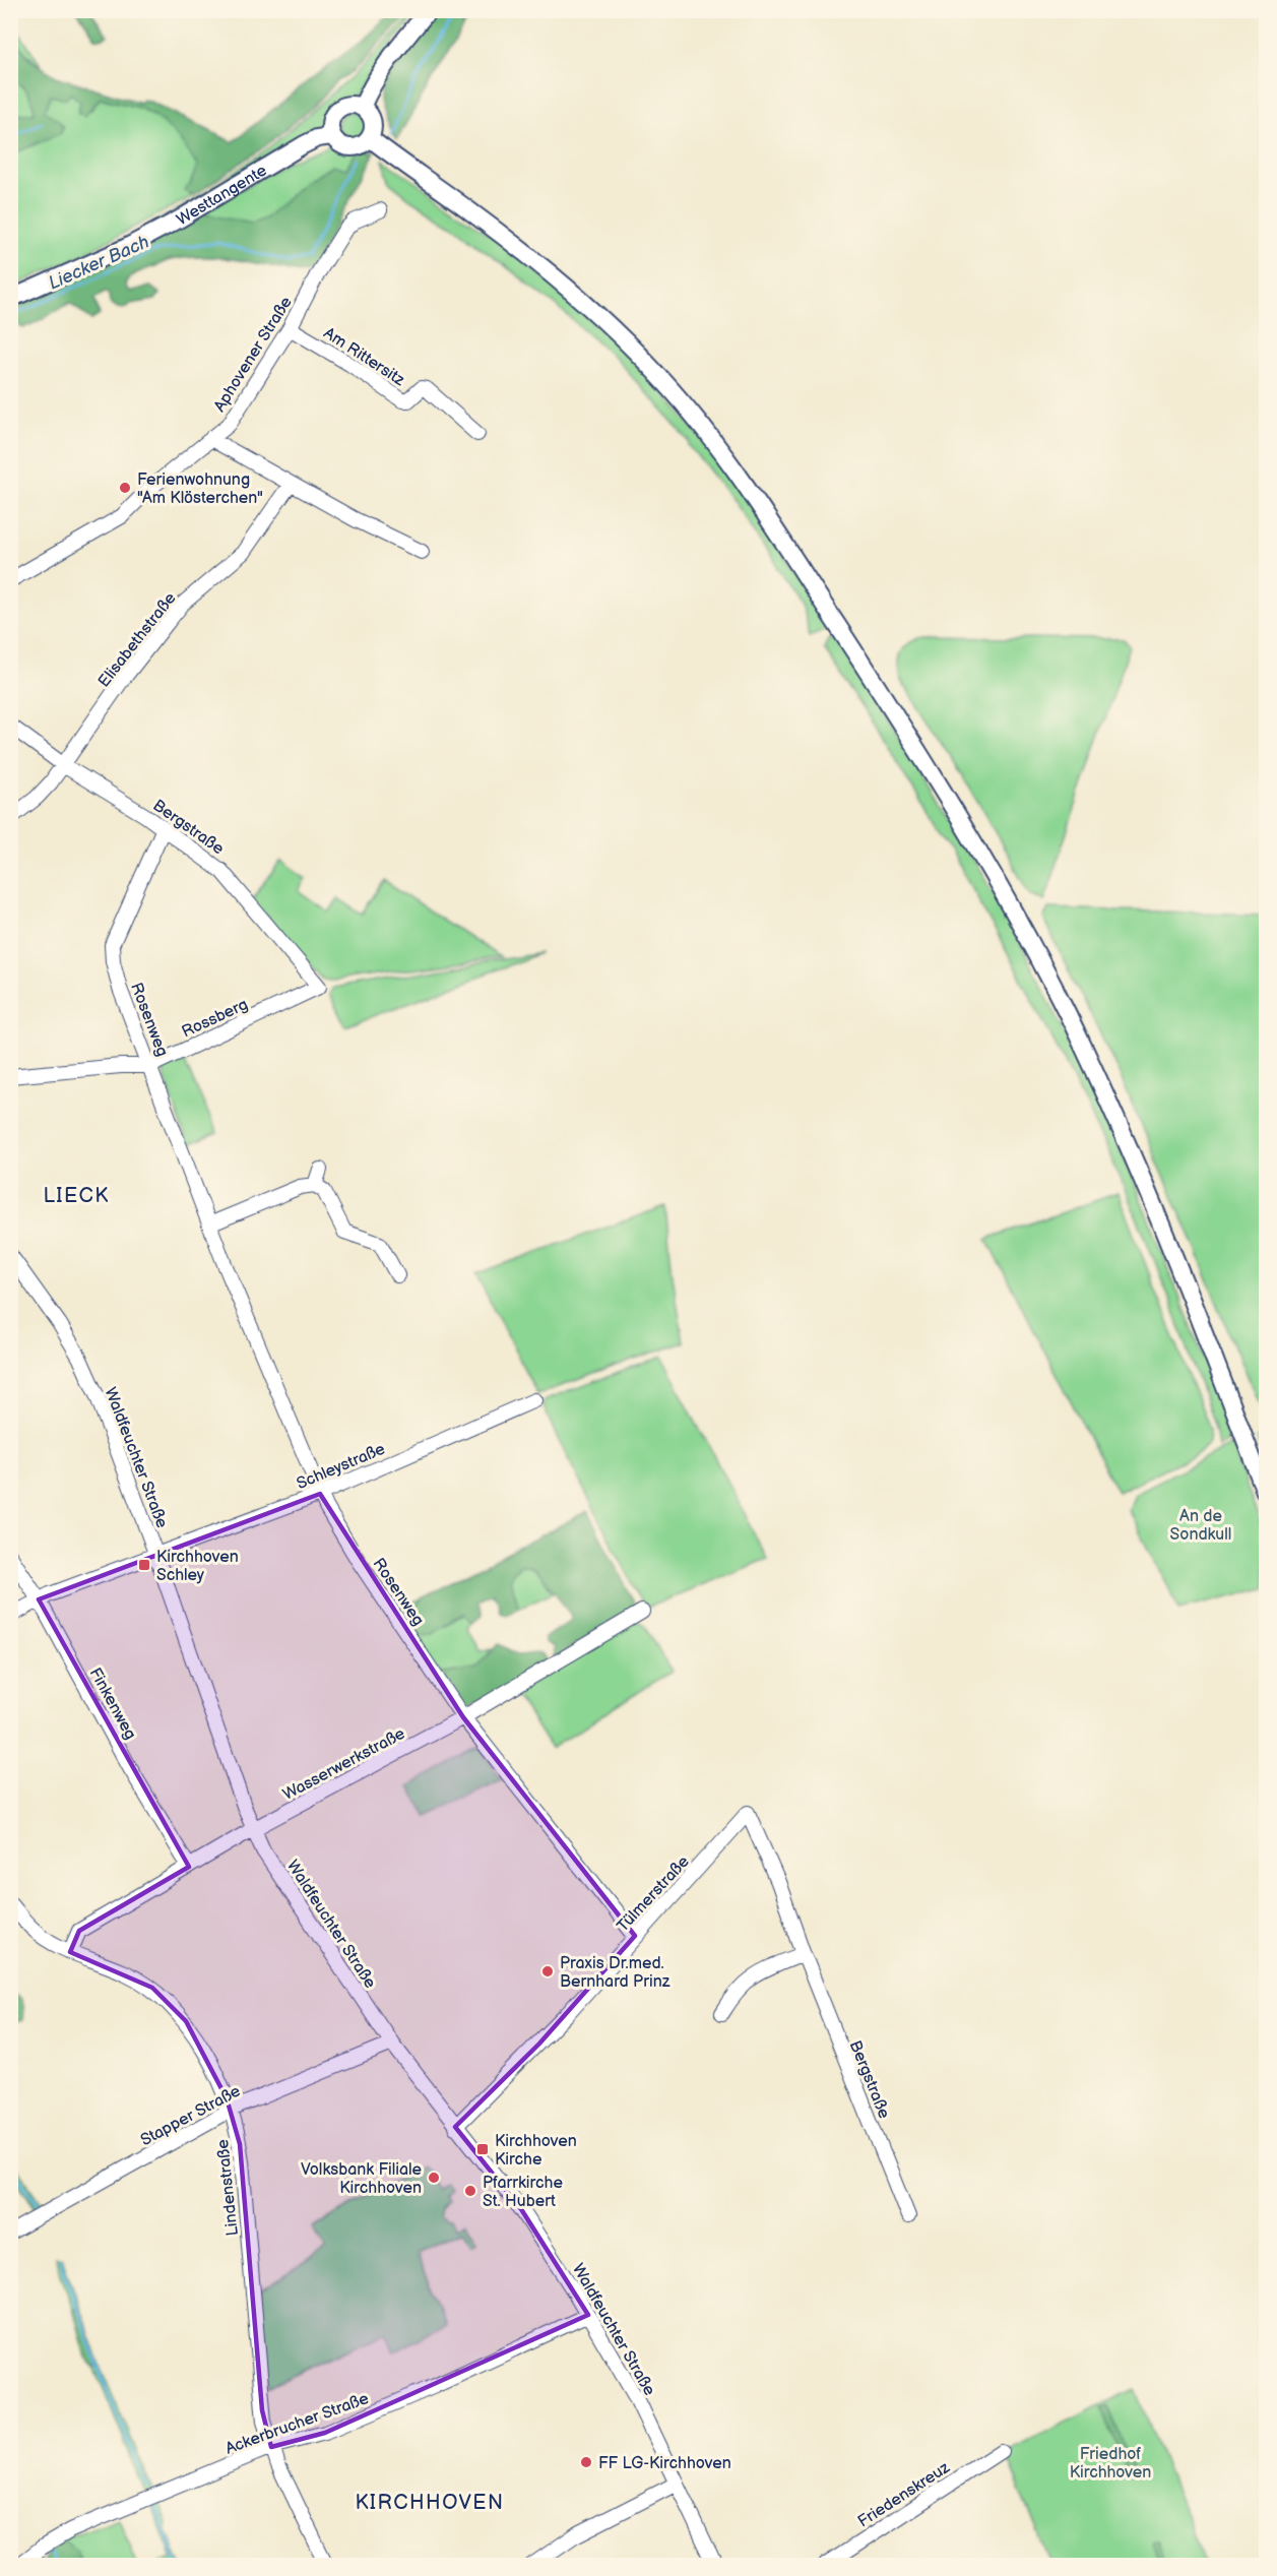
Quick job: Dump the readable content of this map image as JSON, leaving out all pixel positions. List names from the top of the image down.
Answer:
{
  "streets": {
    "main road": ["Westtangente"],
    "street": [
      "Aphovener Straße",
      "Am Rittersitz",
      "Elisabethstraße",
      "Bergstraße",
      "Rossberg",
      "Rosenweg",
      "Waldfeuchter Straße",
      "Schleystraße",
      "Finkenweg",
      "Wasserwerkstraße",
      "Tülmerstraße",
      "Stapper Straße",
      "Lindenstraße",
      "Ackerbrucher Straße",
      "Friedenskreuz"
    ]
  },
  "crossings": [
    ["Aphovener Straße", "Am Rittersitz"],
    ["Elisabethstraße", "Bergstraße"],
    ["Bergstraße", "Rossberg"],
    ["Bergstraße", "Rosenweg"],
    ["Bergstraße", "Tülmerstraße"],
    ["Rossberg", "Rosenweg"],
    ["Rosenweg", "Schleystraße"],
    ["Rosenweg", "Wasserwerkstraße"],
    ["Rosenweg", "Tülmerstraße"],
    ["Waldfeuchter Straße", "Schleystraße"],
    ["Waldfeuchter Straße", "Wasserwerkstraße"],
    ["Waldfeuchter Straße", "Tülmerstraße"],
    ["Waldfeuchter Straße", "Stapper Straße"],
    ["Waldfeuchter Straße", "Ackerbrucher Straße"],
    ["Schleystraße", "Finkenweg"],
    ["Finkenweg", "Wasserwerkstraße"],
    ["Wasserwerkstraße", "Lindenstraße"],
    ["Stapper Straße", "Lindenstraße"],
    ["Lindenstraße", "Ackerbrucher Straße"]
  ],
  "districts": ["LIECK", "KIRCHHOVEN"],
  "water": ["Liecker Bach"],
  "parks": ["An de Sondkull", "Friedhof Kirchhoven"],
  "places": {
    "other": [
      "Ferienwohnung \"Am Klösterchen\"",
      "Praxis Dr.med. Bernhard Prinz",
      "Volksbank Filiale Kirchhoven",
      "Pfarrkirche St. Hubert",
      "FF LG-Kirchhoven"
    ],
    "transit": ["Kirchhoven Schley", "Kirchhoven Kirche"]
  }
}
